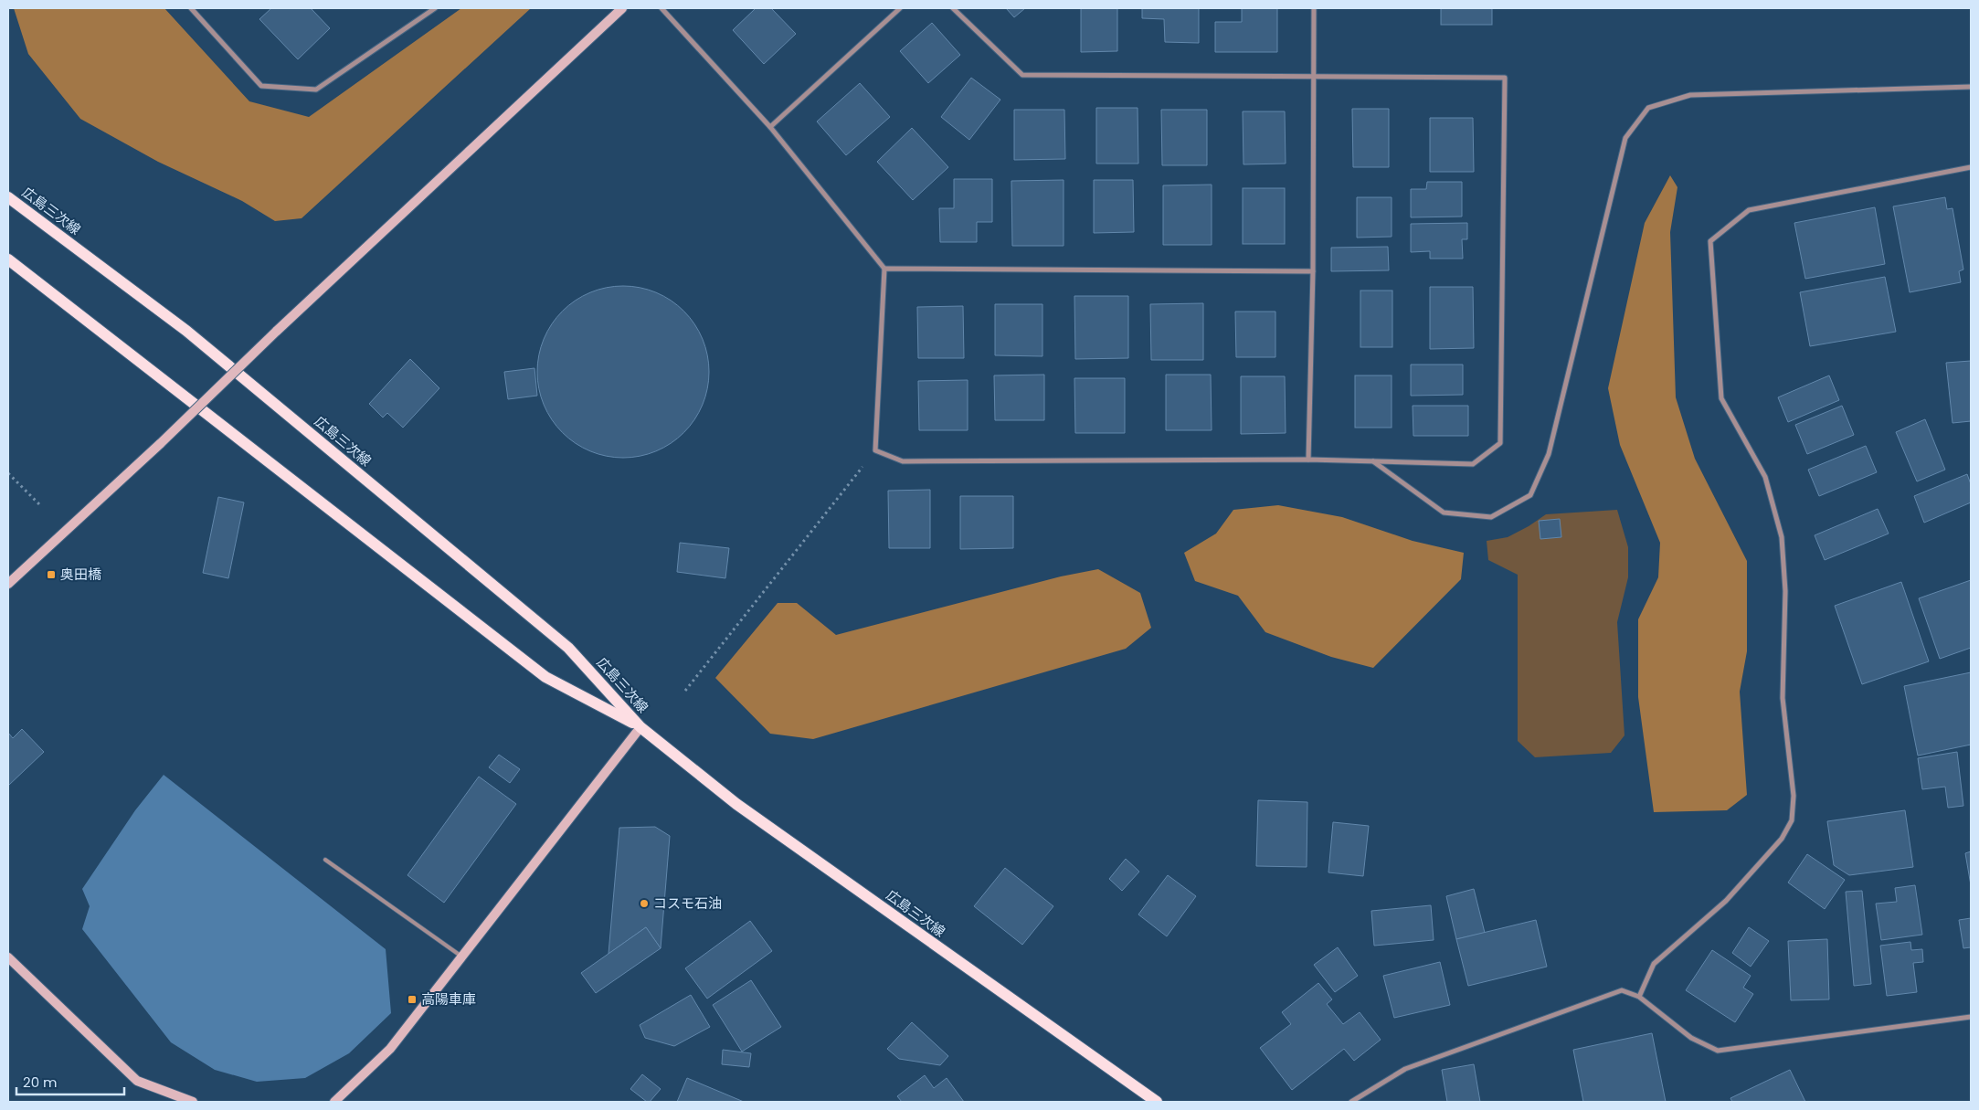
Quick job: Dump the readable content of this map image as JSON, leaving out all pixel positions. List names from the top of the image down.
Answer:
{
  "streets": {
    "main road": ["広島三次線"]
  },
  "places": {
    "transit": ["奥田橋", "高陽車庫"],
    "other": ["コスモ石油"]
  },
  "scale_bar": "20 m"
}
